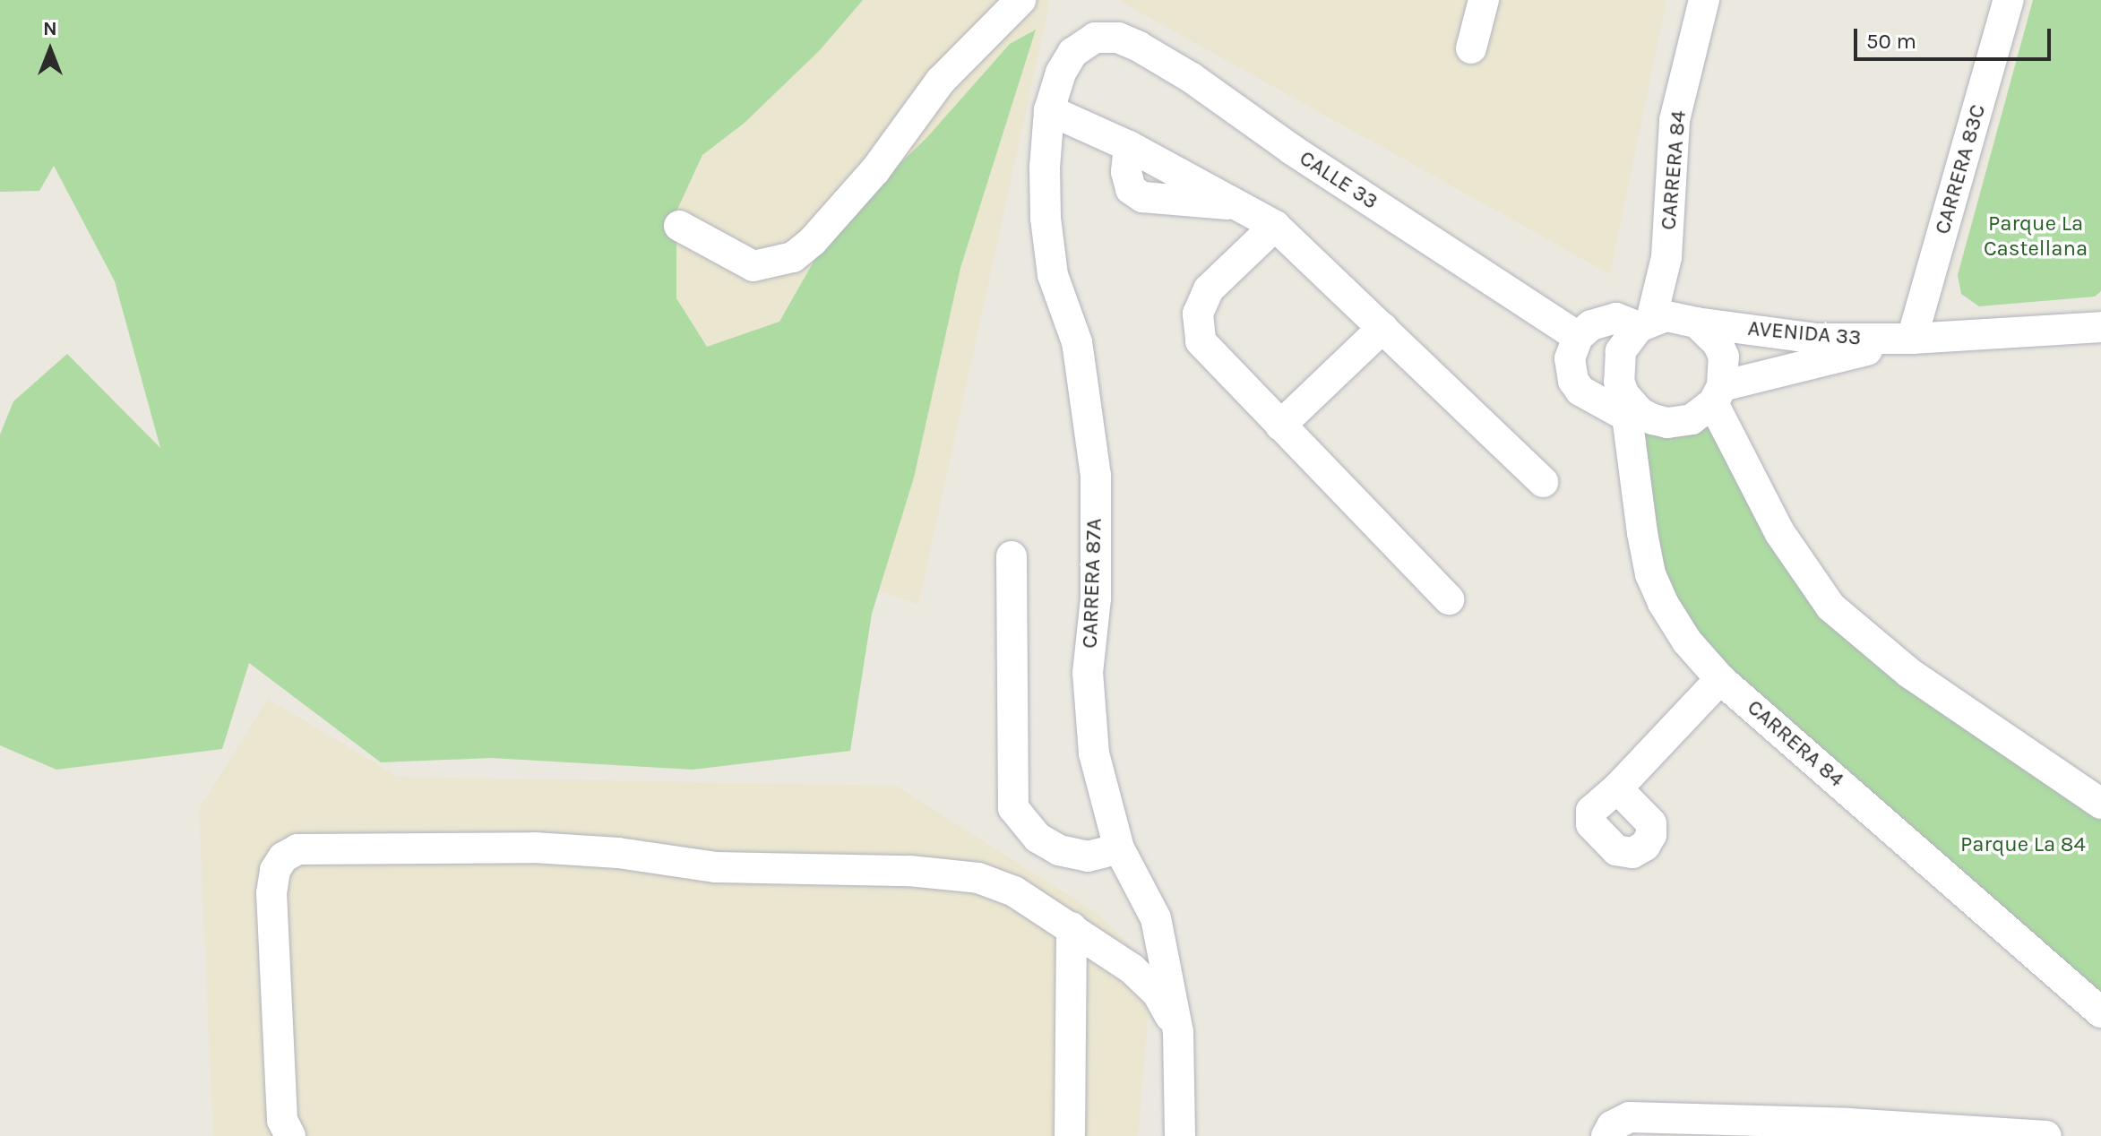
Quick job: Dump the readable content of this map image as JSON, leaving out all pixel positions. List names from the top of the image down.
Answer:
{
  "streets": {
    "street": [
      "CARRERA 83C",
      "CARRERA 84",
      "CALLE 33",
      "AVENIDA 33",
      "CARRERA 87A"
    ]
  },
  "crossings": [
    ["CARRERA 83C", "AVENIDA 33"],
    ["CARRERA 84", "AVENIDA 33"],
    ["CALLE 33", "AVENIDA 33"],
    ["CALLE 33", "CARRERA 87A"]
  ],
  "parks": ["Parque La Castellana", "Parque La 84"],
  "scale_bar": "50 m",
  "north": "top"
}
